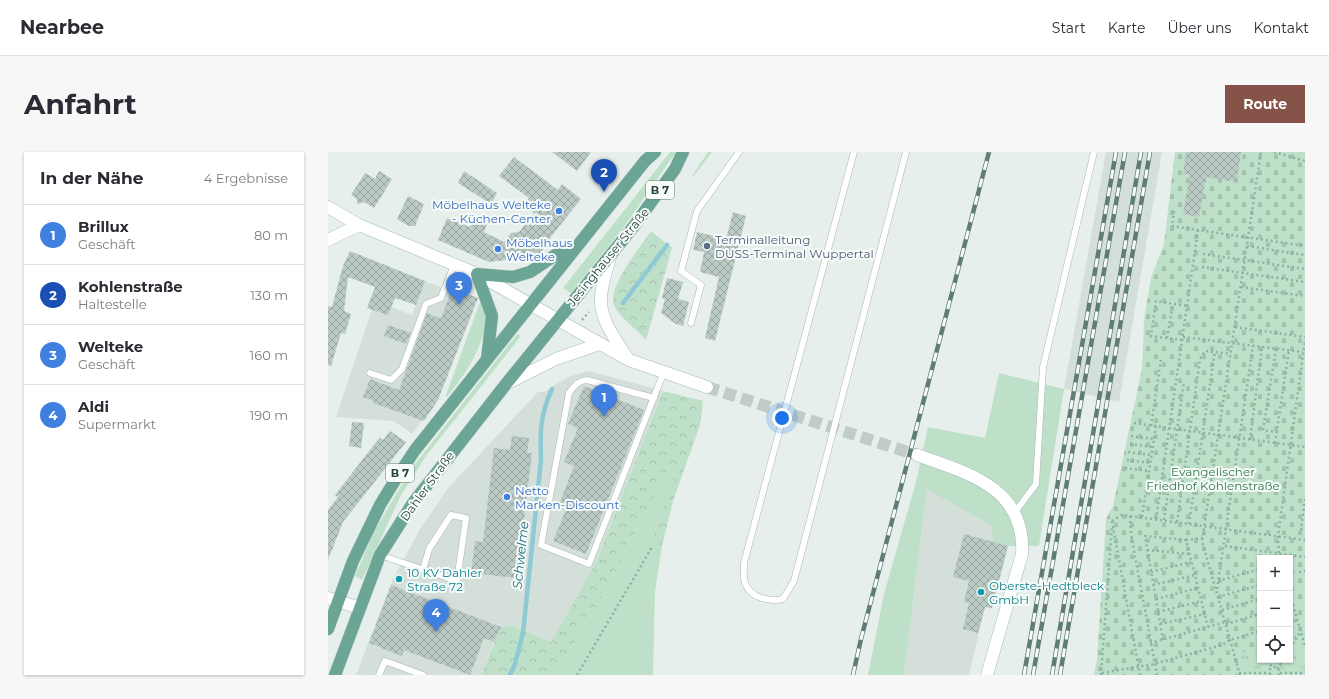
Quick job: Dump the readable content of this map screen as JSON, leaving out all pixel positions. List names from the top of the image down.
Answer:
{
  "streets": {
    "main road": ["B 7", "Jesinghauser Straße", "Dahler Straße"]
  },
  "crossings": [
    ["Jesinghauser Straße", "Dahler Straße"]
  ],
  "water": ["Schwelme"],
  "parks": ["Evangelischer Friedhof Kohlenstraße"],
  "places": [
    "Möbelhaus Welteke - Küchen-Center",
    "Terminalleitung DUSS-Terminal Wuppertal",
    "Möbelhaus Welteke",
    "Netto Marken-Discount",
    "10 KV Dahler Straße 72",
    "Oberste-Hedtbleck GmbH"
  ],
  "page": {
    "header": "Nearbee",
    "nav": [
      "Start",
      "Karte",
      "Über uns",
      "Kontakt"
    ],
    "buttons": "Route",
    "title": "Anfahrt",
    "heading": ["In der Nähe", "4 Ergebnisse"],
    "pins": [
      "2",
      "3",
      "1",
      "4"
    ],
    "list": [
      {
        "mark": "1",
        "name": "Brillux",
        "note": "Geschäft",
        "value": "80 m"
      },
      {
        "mark": "2",
        "name": "Kohlenstraße",
        "note": "Haltestelle",
        "value": "130 m"
      },
      {
        "mark": "3",
        "name": "Welteke",
        "note": "Geschäft",
        "value": "160 m"
      },
      {
        "mark": "4",
        "name": "Aldi",
        "note": "Supermarkt",
        "value": "190 m"
      }
    ],
    "map_buttons": ["+", "−"]
  }
}
